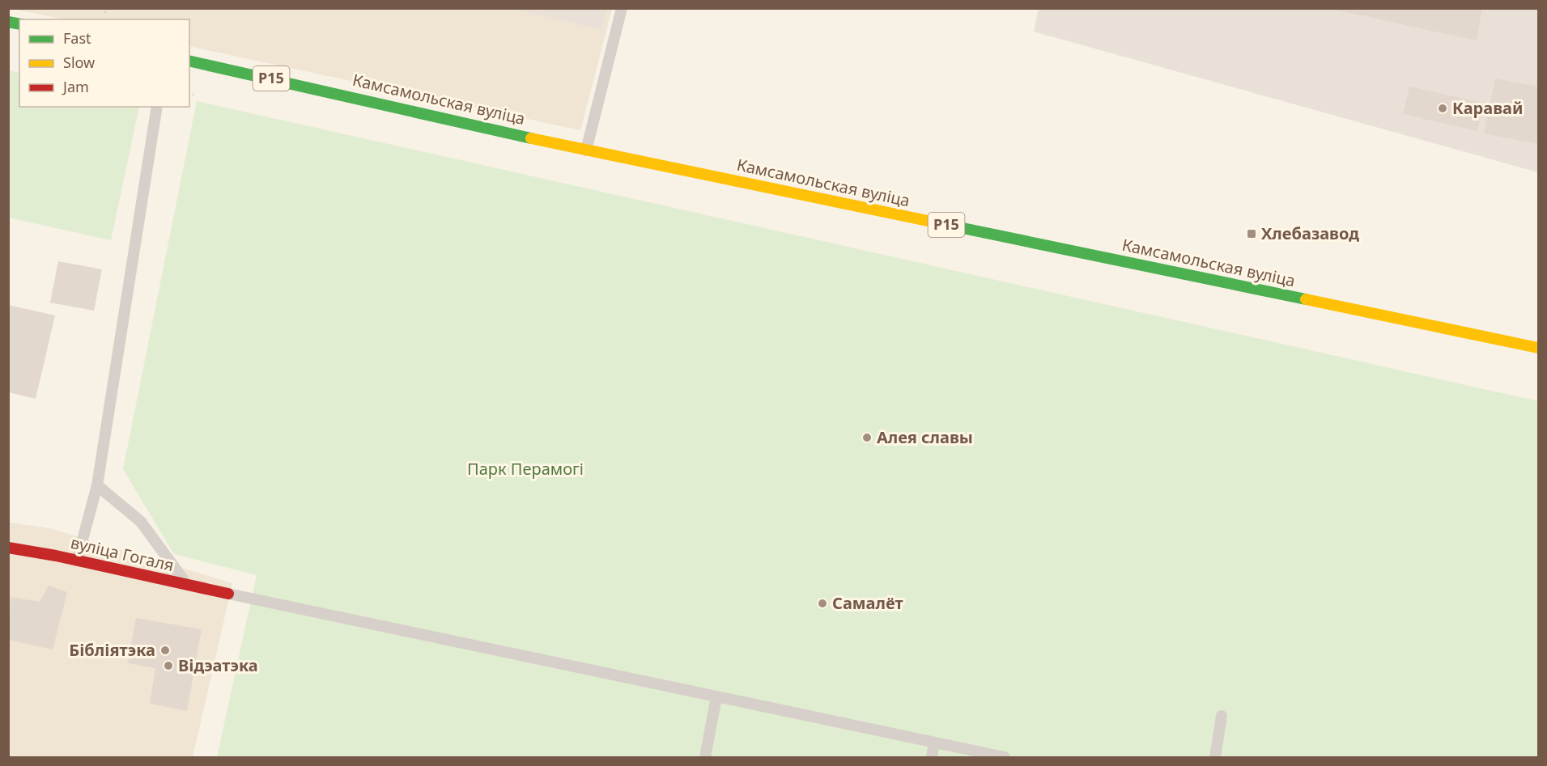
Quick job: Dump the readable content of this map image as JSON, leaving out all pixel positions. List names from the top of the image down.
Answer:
{
  "streets": {
    "main road": ["Р15", "Камсамольская вуліца", "вуліца Гогаля"]
  },
  "parks": ["Парк Перамогі"],
  "places": {
    "other": [
      "Каравай",
      "Алея славы",
      "Самалёт",
      "Бібліятэка",
      "Відэатэка"
    ],
    "transit": ["Хлебазавод"]
  },
  "legend": ["Fast", "Slow", "Jam"]
}
